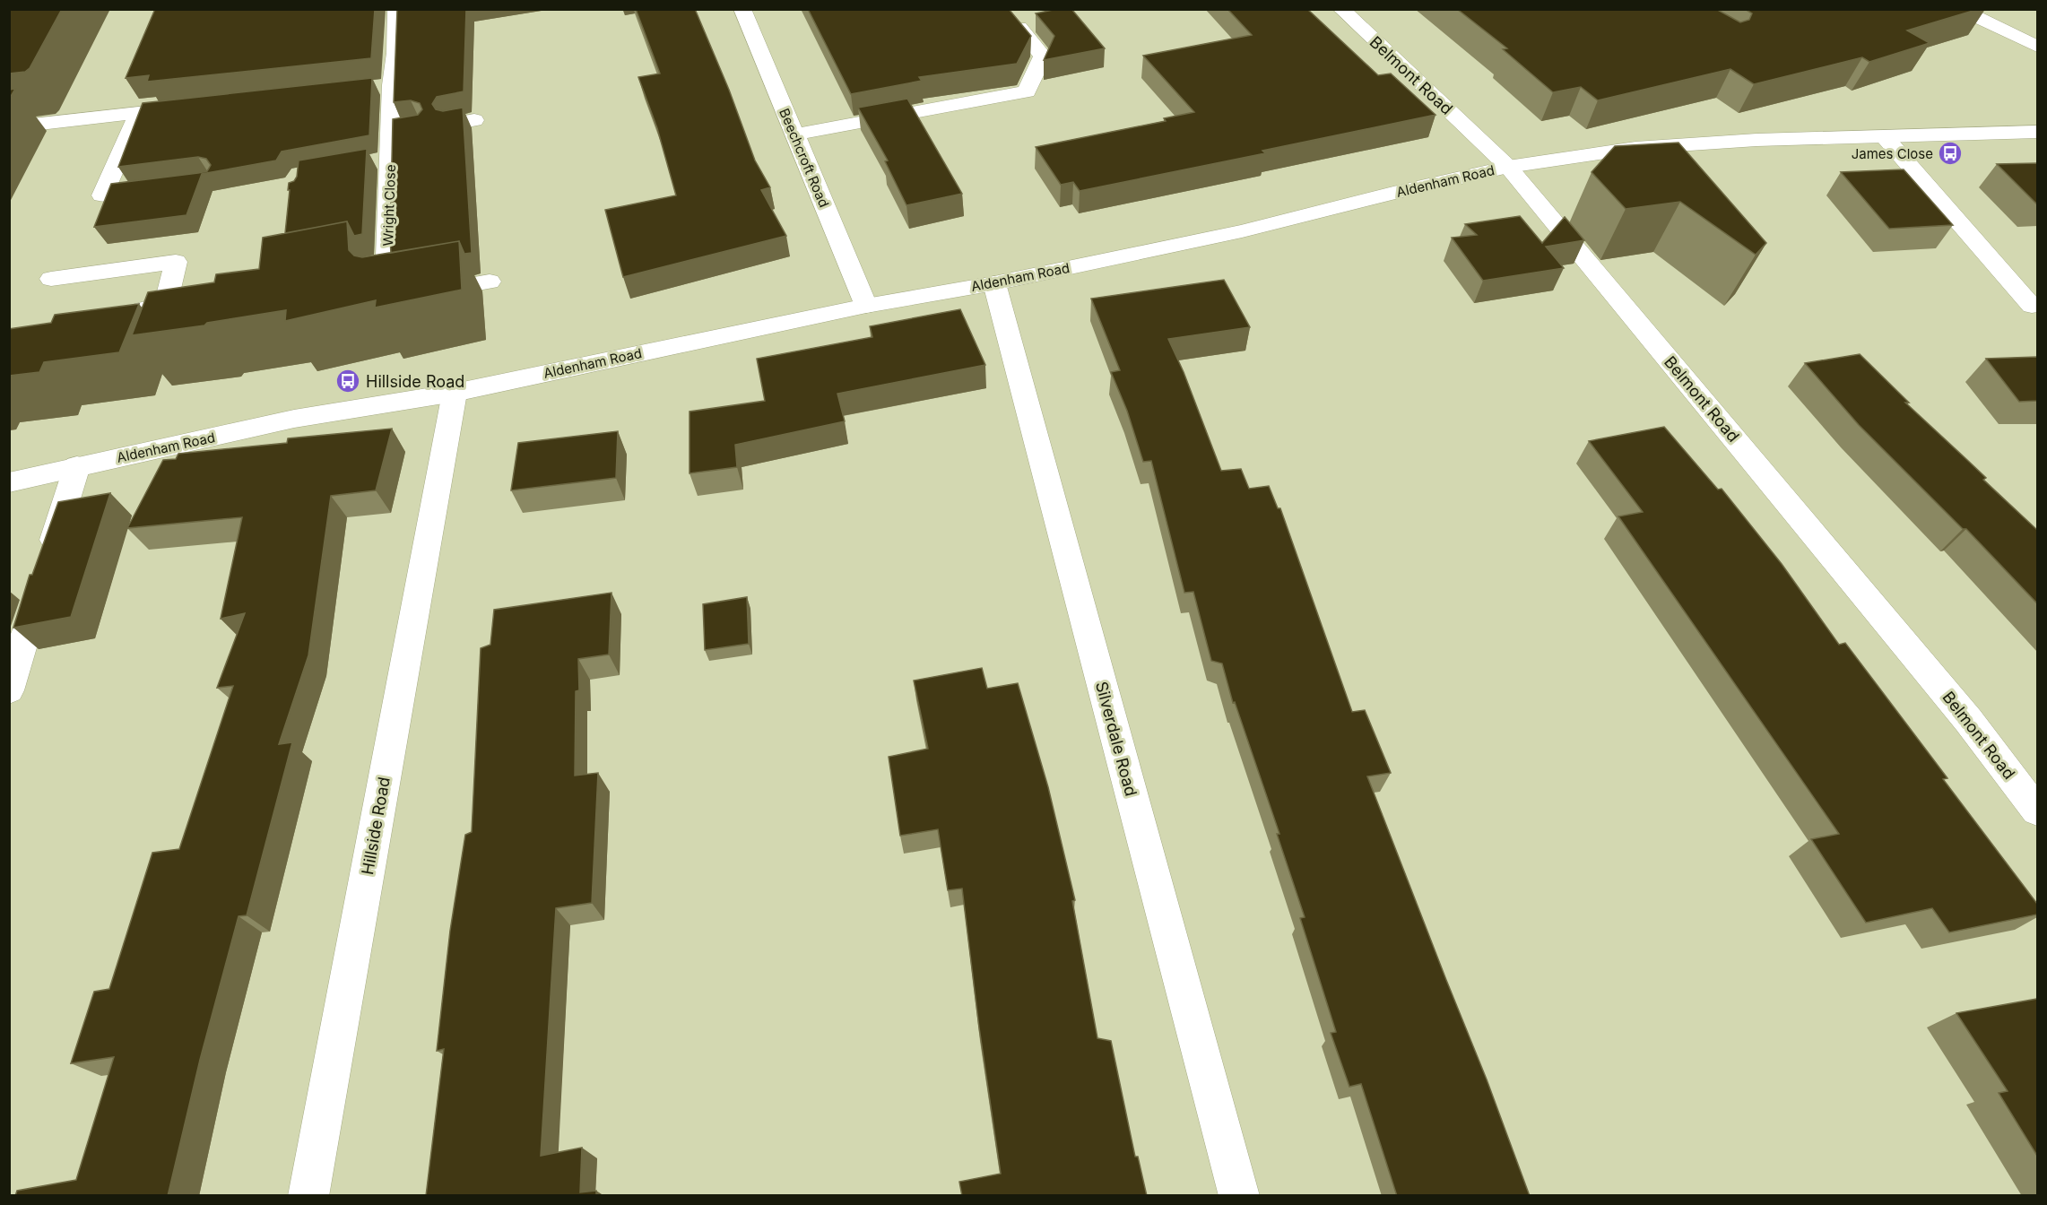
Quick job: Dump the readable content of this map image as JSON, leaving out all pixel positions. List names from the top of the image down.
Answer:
{
  "streets": {
    "street": [
      "Belmont Road",
      "Beechcroft Road",
      "Aldenham Road",
      "Wright Close",
      "Silverdale Road",
      "Hillside Road"
    ]
  },
  "crossings": [
    ["Belmont Road", "Aldenham Road"],
    ["Beechcroft Road", "Aldenham Road"],
    ["Aldenham Road", "Silverdale Road"],
    ["Aldenham Road", "Hillside Road"]
  ],
  "places": {
    "bus stop": ["James Close", "Hillside Road"]
  }
}
